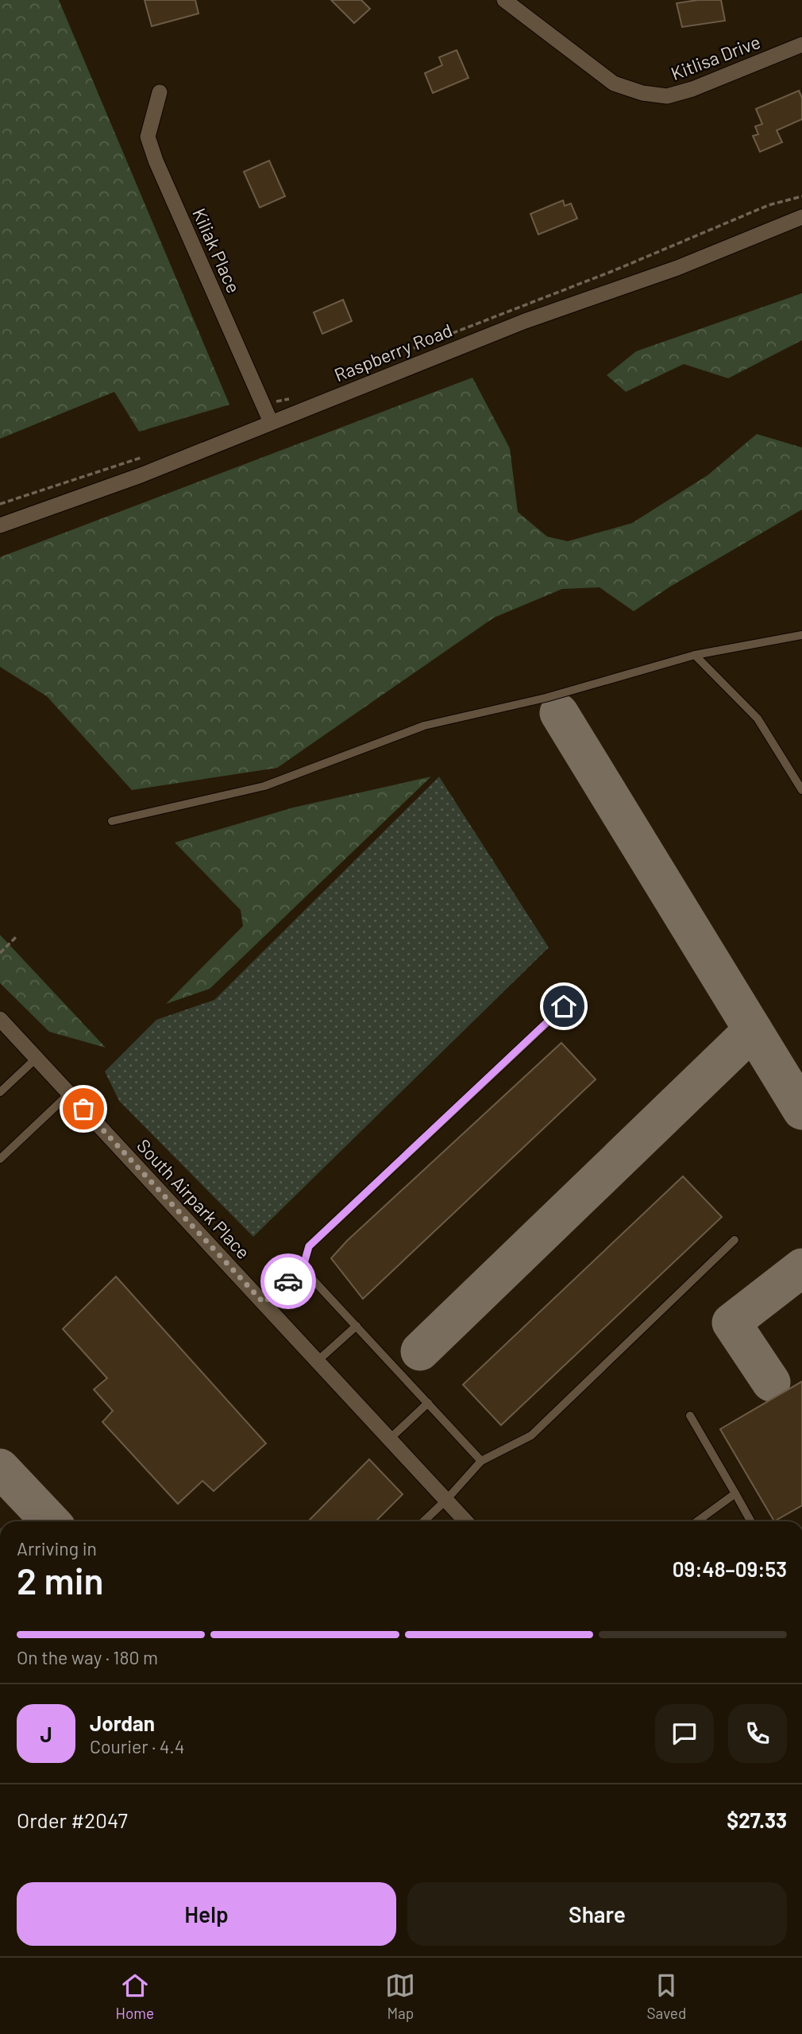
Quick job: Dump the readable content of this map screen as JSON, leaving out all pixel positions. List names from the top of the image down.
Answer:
{
  "streets": {
    "street": [
      "Kitlisa Drive",
      "Kiliak Place",
      "Raspberry Road",
      "South Airpark Place"
    ]
  },
  "crossings": [
    ["Kiliak Place", "Raspberry Road"]
  ],
  "page": {
    "heading": ["2 min", "Arriving in", "09:48–09:53"],
    "panel": [
      "Jordan",
      "Courier · 4.4",
      "Order #2047",
      "$27.33"
    ],
    "bar": "On the way · 180 m",
    "round": "J",
    "buttons": ["Help", "Share"],
    "tabs": ["Home", "Map", "Saved"]
  }
}
